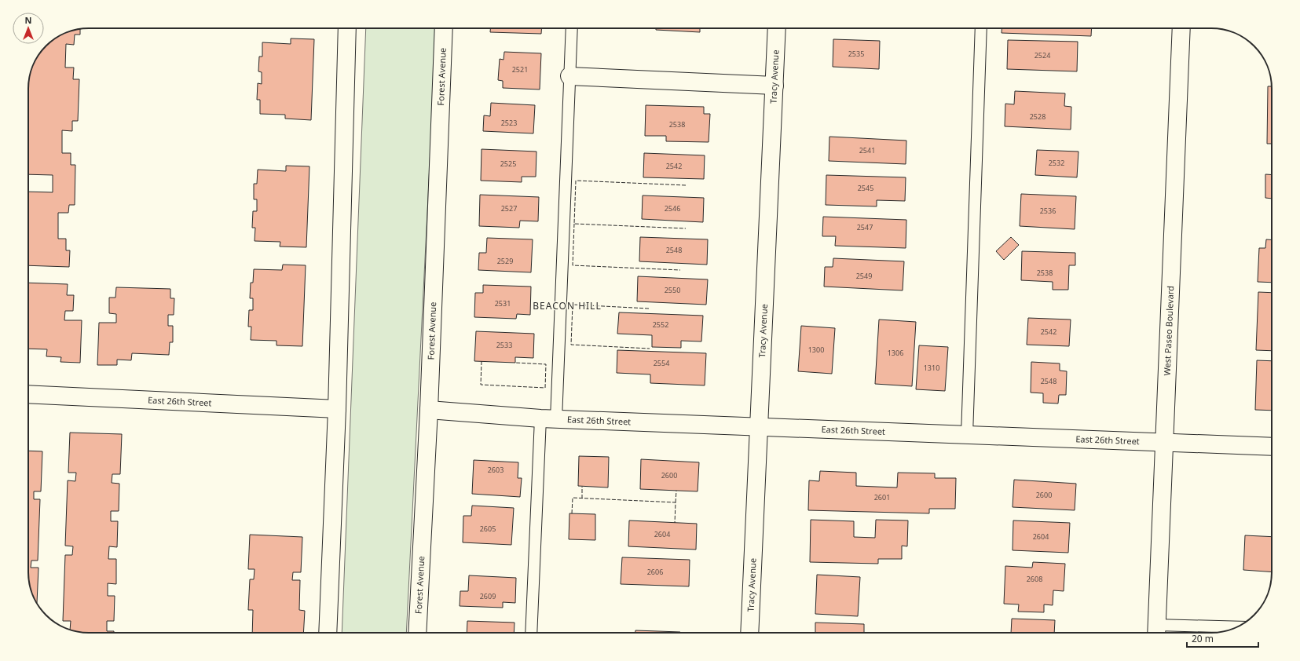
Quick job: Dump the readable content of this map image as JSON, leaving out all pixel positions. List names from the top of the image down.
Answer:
{
  "streets": {
    "street": [
      "Forest Avenue",
      "Tracy Avenue",
      "West Paseo Boulevard",
      "East 26th Street"
    ]
  },
  "crossings": [
    ["Forest Avenue", "East 26th Street"],
    ["Tracy Avenue", "East 26th Street"],
    ["West Paseo Boulevard", "East 26th Street"]
  ],
  "districts": ["BEACON HILL"],
  "house_numbers": [
    "2535",
    "2524",
    "2521",
    "2528",
    "2523",
    "2538",
    "2541",
    "2532",
    "2525",
    "2542",
    "2545",
    "2527",
    "2546",
    "2536",
    "2547",
    "2548",
    "2529",
    "2538",
    "2549",
    "2550",
    "2531",
    "2552",
    "2542",
    "2533",
    "1300",
    "1306",
    "2554",
    "1310",
    "2548",
    "2603",
    "2600",
    "2600",
    "2601",
    "2605",
    "2604",
    "2604",
    "2606",
    "2608",
    "2609"
  ],
  "scale_bar": "20 m",
  "north": "top"
}
